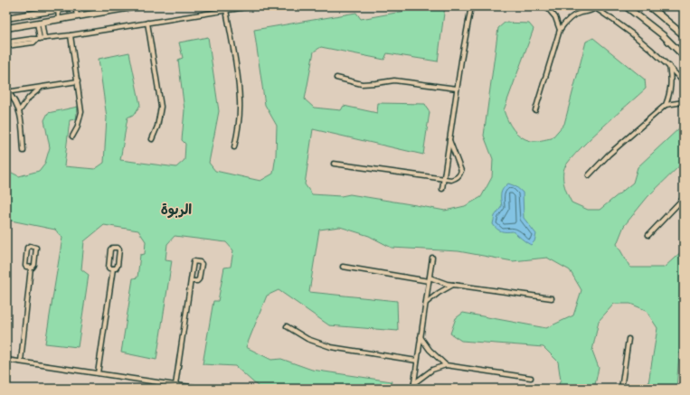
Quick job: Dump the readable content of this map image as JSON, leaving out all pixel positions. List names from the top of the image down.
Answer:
{
  "districts": ["الربوة"]
}
